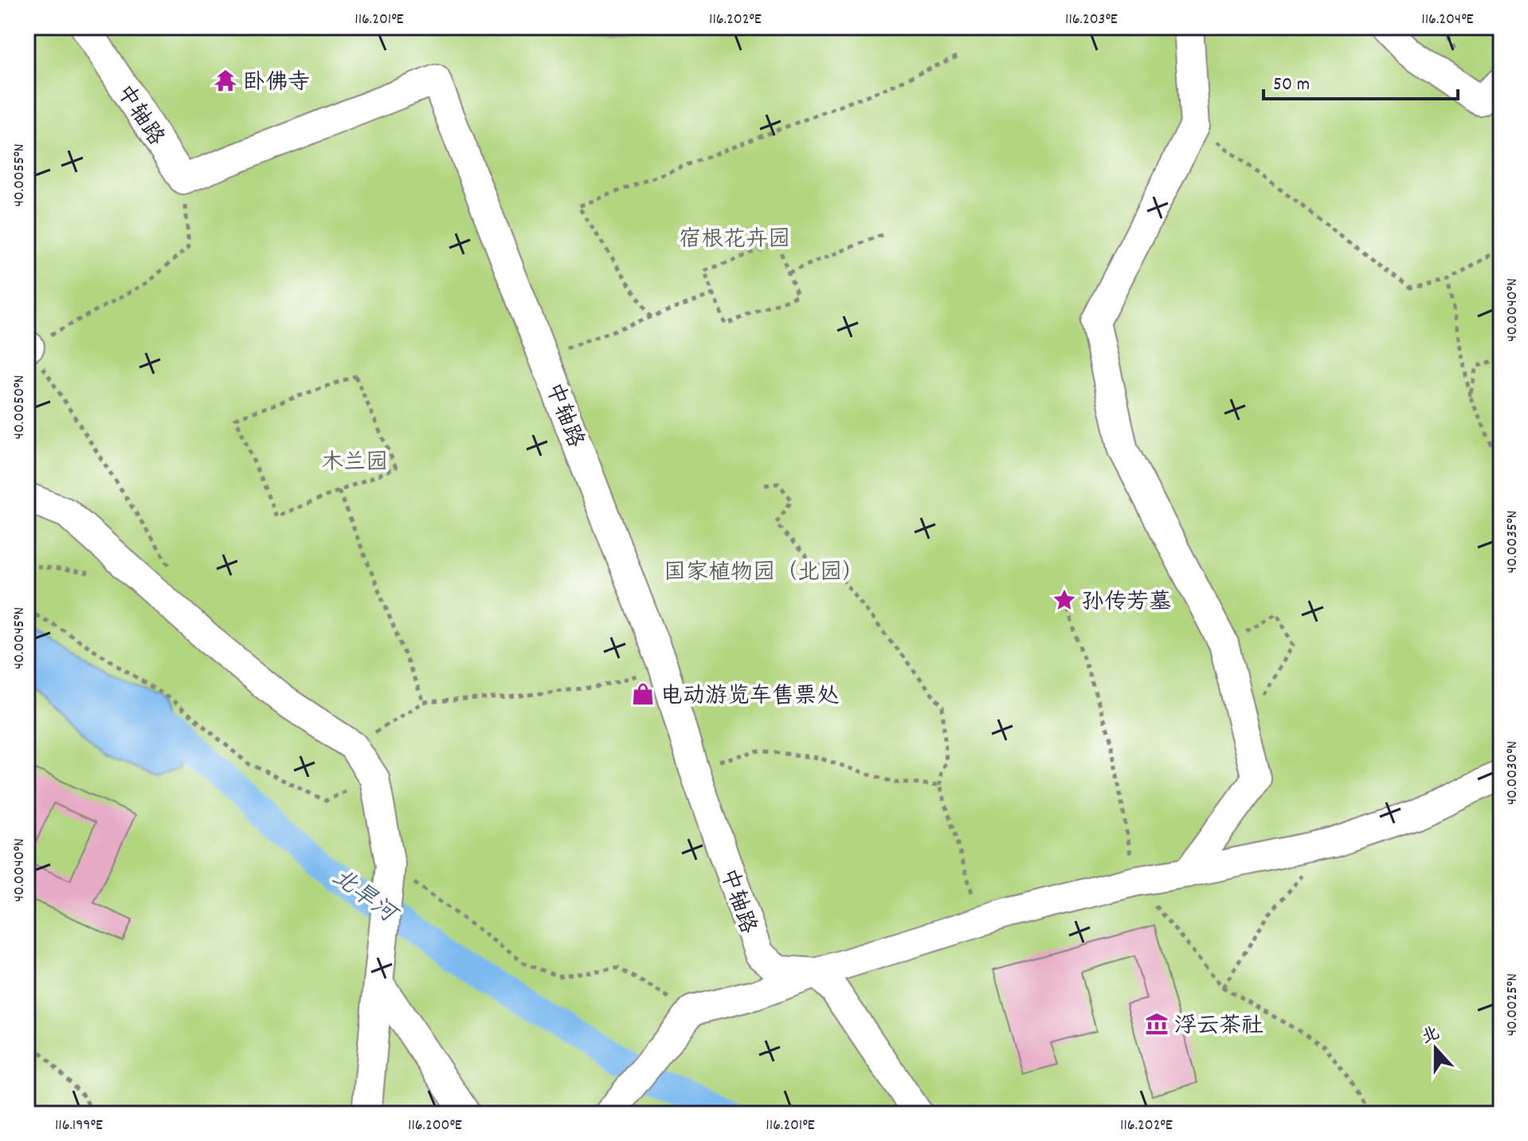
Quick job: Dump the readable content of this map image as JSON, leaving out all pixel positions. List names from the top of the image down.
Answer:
{
  "streets": {
    "street": ["中轴路"]
  },
  "water": ["北旱河"],
  "parks": ["宿根花卉园", "木兰园", "国家植物园（北园）"],
  "places": {
    "temple": ["卧佛寺"],
    "place": ["孙传芳墓"],
    "shop": ["电动游览车售票处"],
    "museum": ["浮云茶社"]
  },
  "scale_bar": "50 m",
  "north": "top",
  "coordinates": [
    "116.201°E",
    "116.202°E",
    "116.203°E",
    "116.204°E",
    "40.0055°N",
    "40.0040°N",
    "40.0050°N",
    "40.0035°N",
    "40.0045°N",
    "40.0030°N",
    "40.0025°N",
    "116.199°E",
    "116.200°E"
  ]
}
